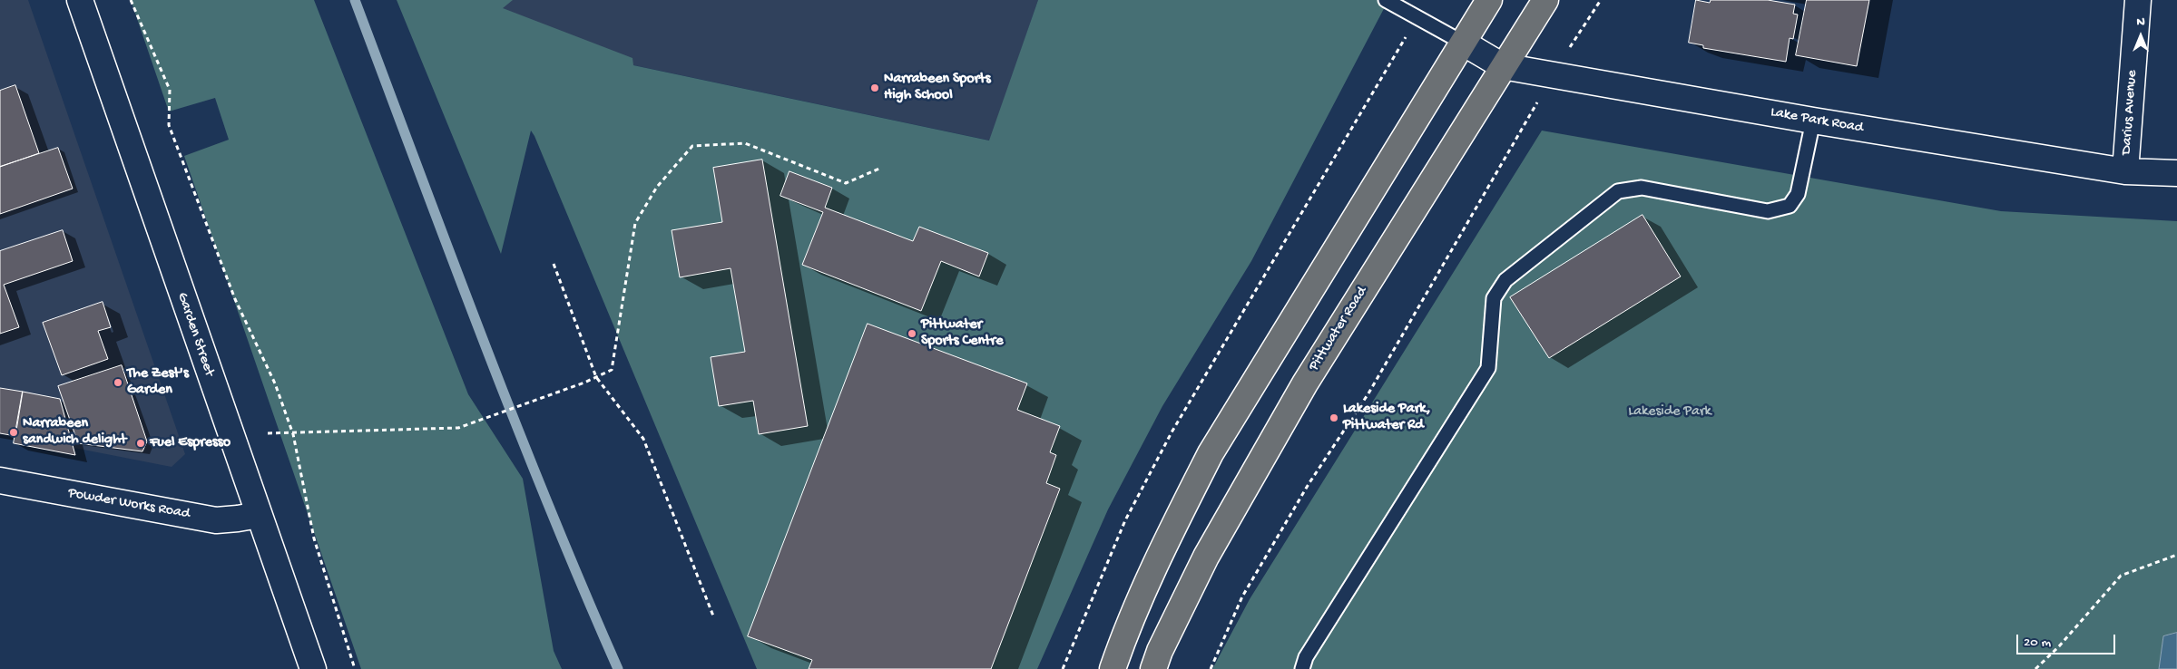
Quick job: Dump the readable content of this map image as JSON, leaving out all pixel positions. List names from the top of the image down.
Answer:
{
  "streets": {
    "highway": ["Pittwater Road"],
    "street": [
      "Darius Avenue",
      "Lake Park Road",
      "Garden Street",
      "Powder Works Road"
    ]
  },
  "crossings": [
    ["Darius Avenue", "Lake Park Road"],
    ["Lake Park Road", "Pittwater Road"],
    ["Garden Street", "Powder Works Road"]
  ],
  "parks": ["Lakeside Park"],
  "places": [
    "Narrabeen Sports High School",
    "Pittwater Sports Centre",
    "The Zest's Garden",
    "Lakeside Park, Pittwater Rd",
    "Narrabeen sandwich delight",
    "Fuel Espresso"
  ],
  "scale_bar": "20 m",
  "north": "top"
}
